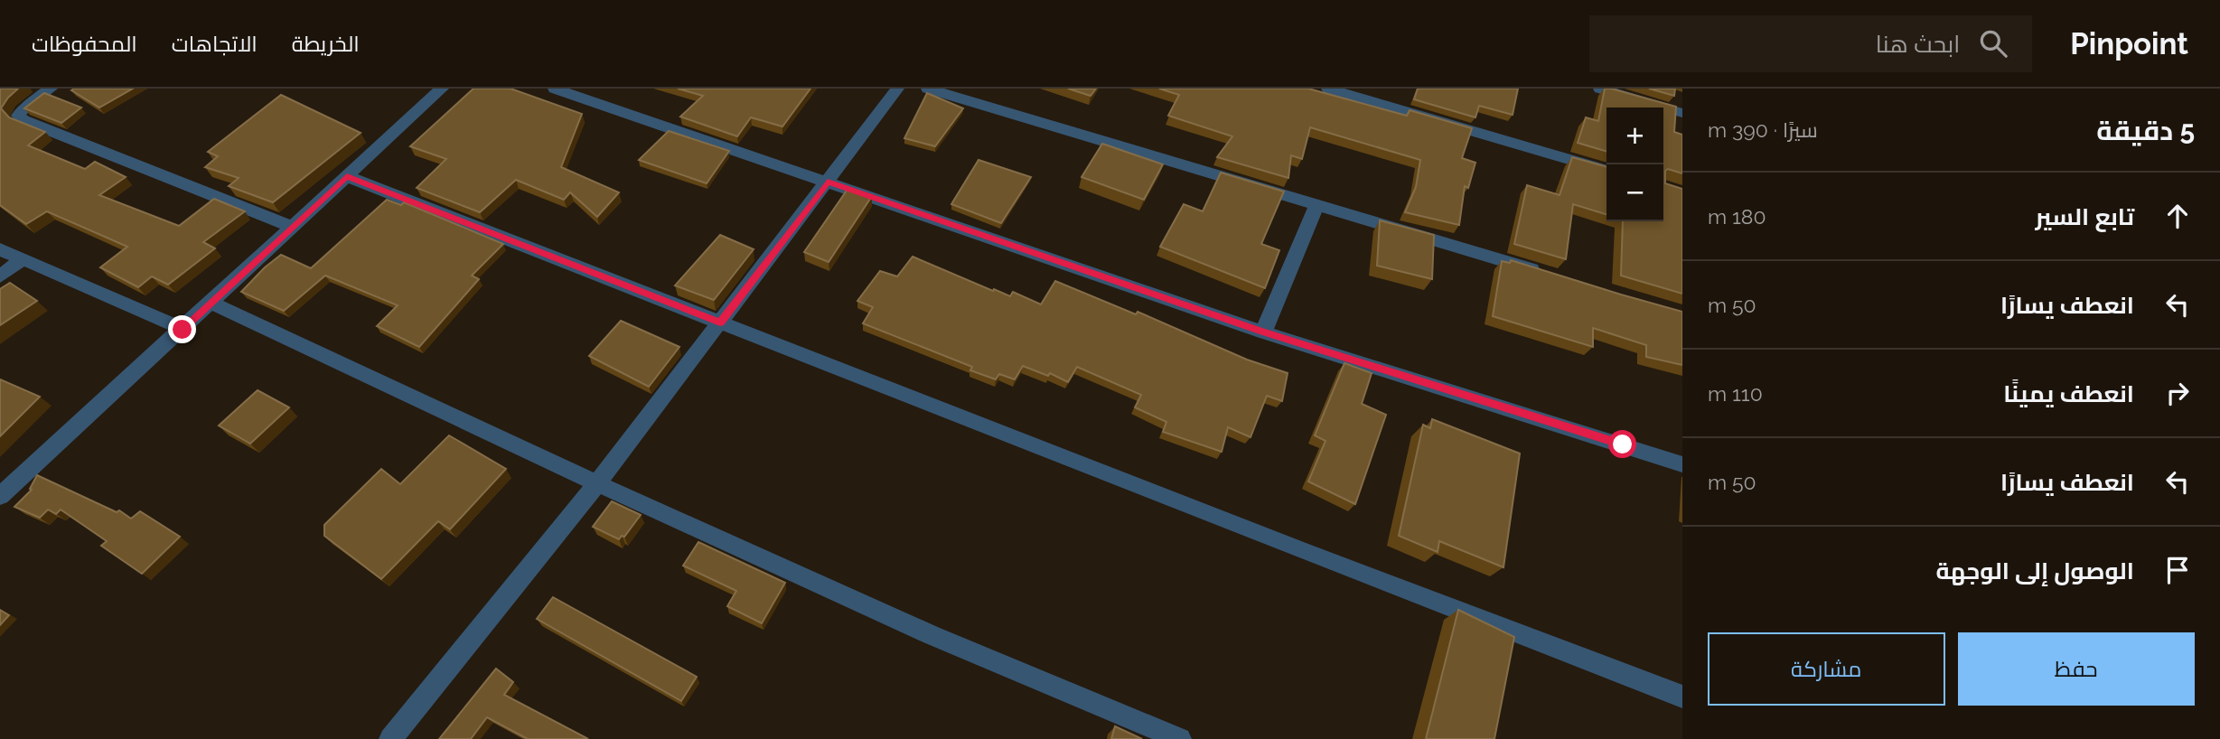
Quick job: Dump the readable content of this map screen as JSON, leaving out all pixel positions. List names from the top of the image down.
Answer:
{
  "page": {
    "header": "Pinpoint",
    "search": "ابحث هنا",
    "nav": ["الخريطة", "الاتجاهات", "المحفوظات"],
    "heading": ["5 دقيقة", "سيرًا · 390 m"],
    "map_buttons": ["+", "−"],
    "list": [
      ["تابع السير", "180 m"],
      ["انعطف يسارًا", "50 m"],
      ["انعطف يمينًا", "110 m"],
      ["انعطف يسارًا", "50 m"],
      "الوصول إلى الوجهة"
    ],
    "buttons": ["حفظ", "مشاركة"]
  }
}
